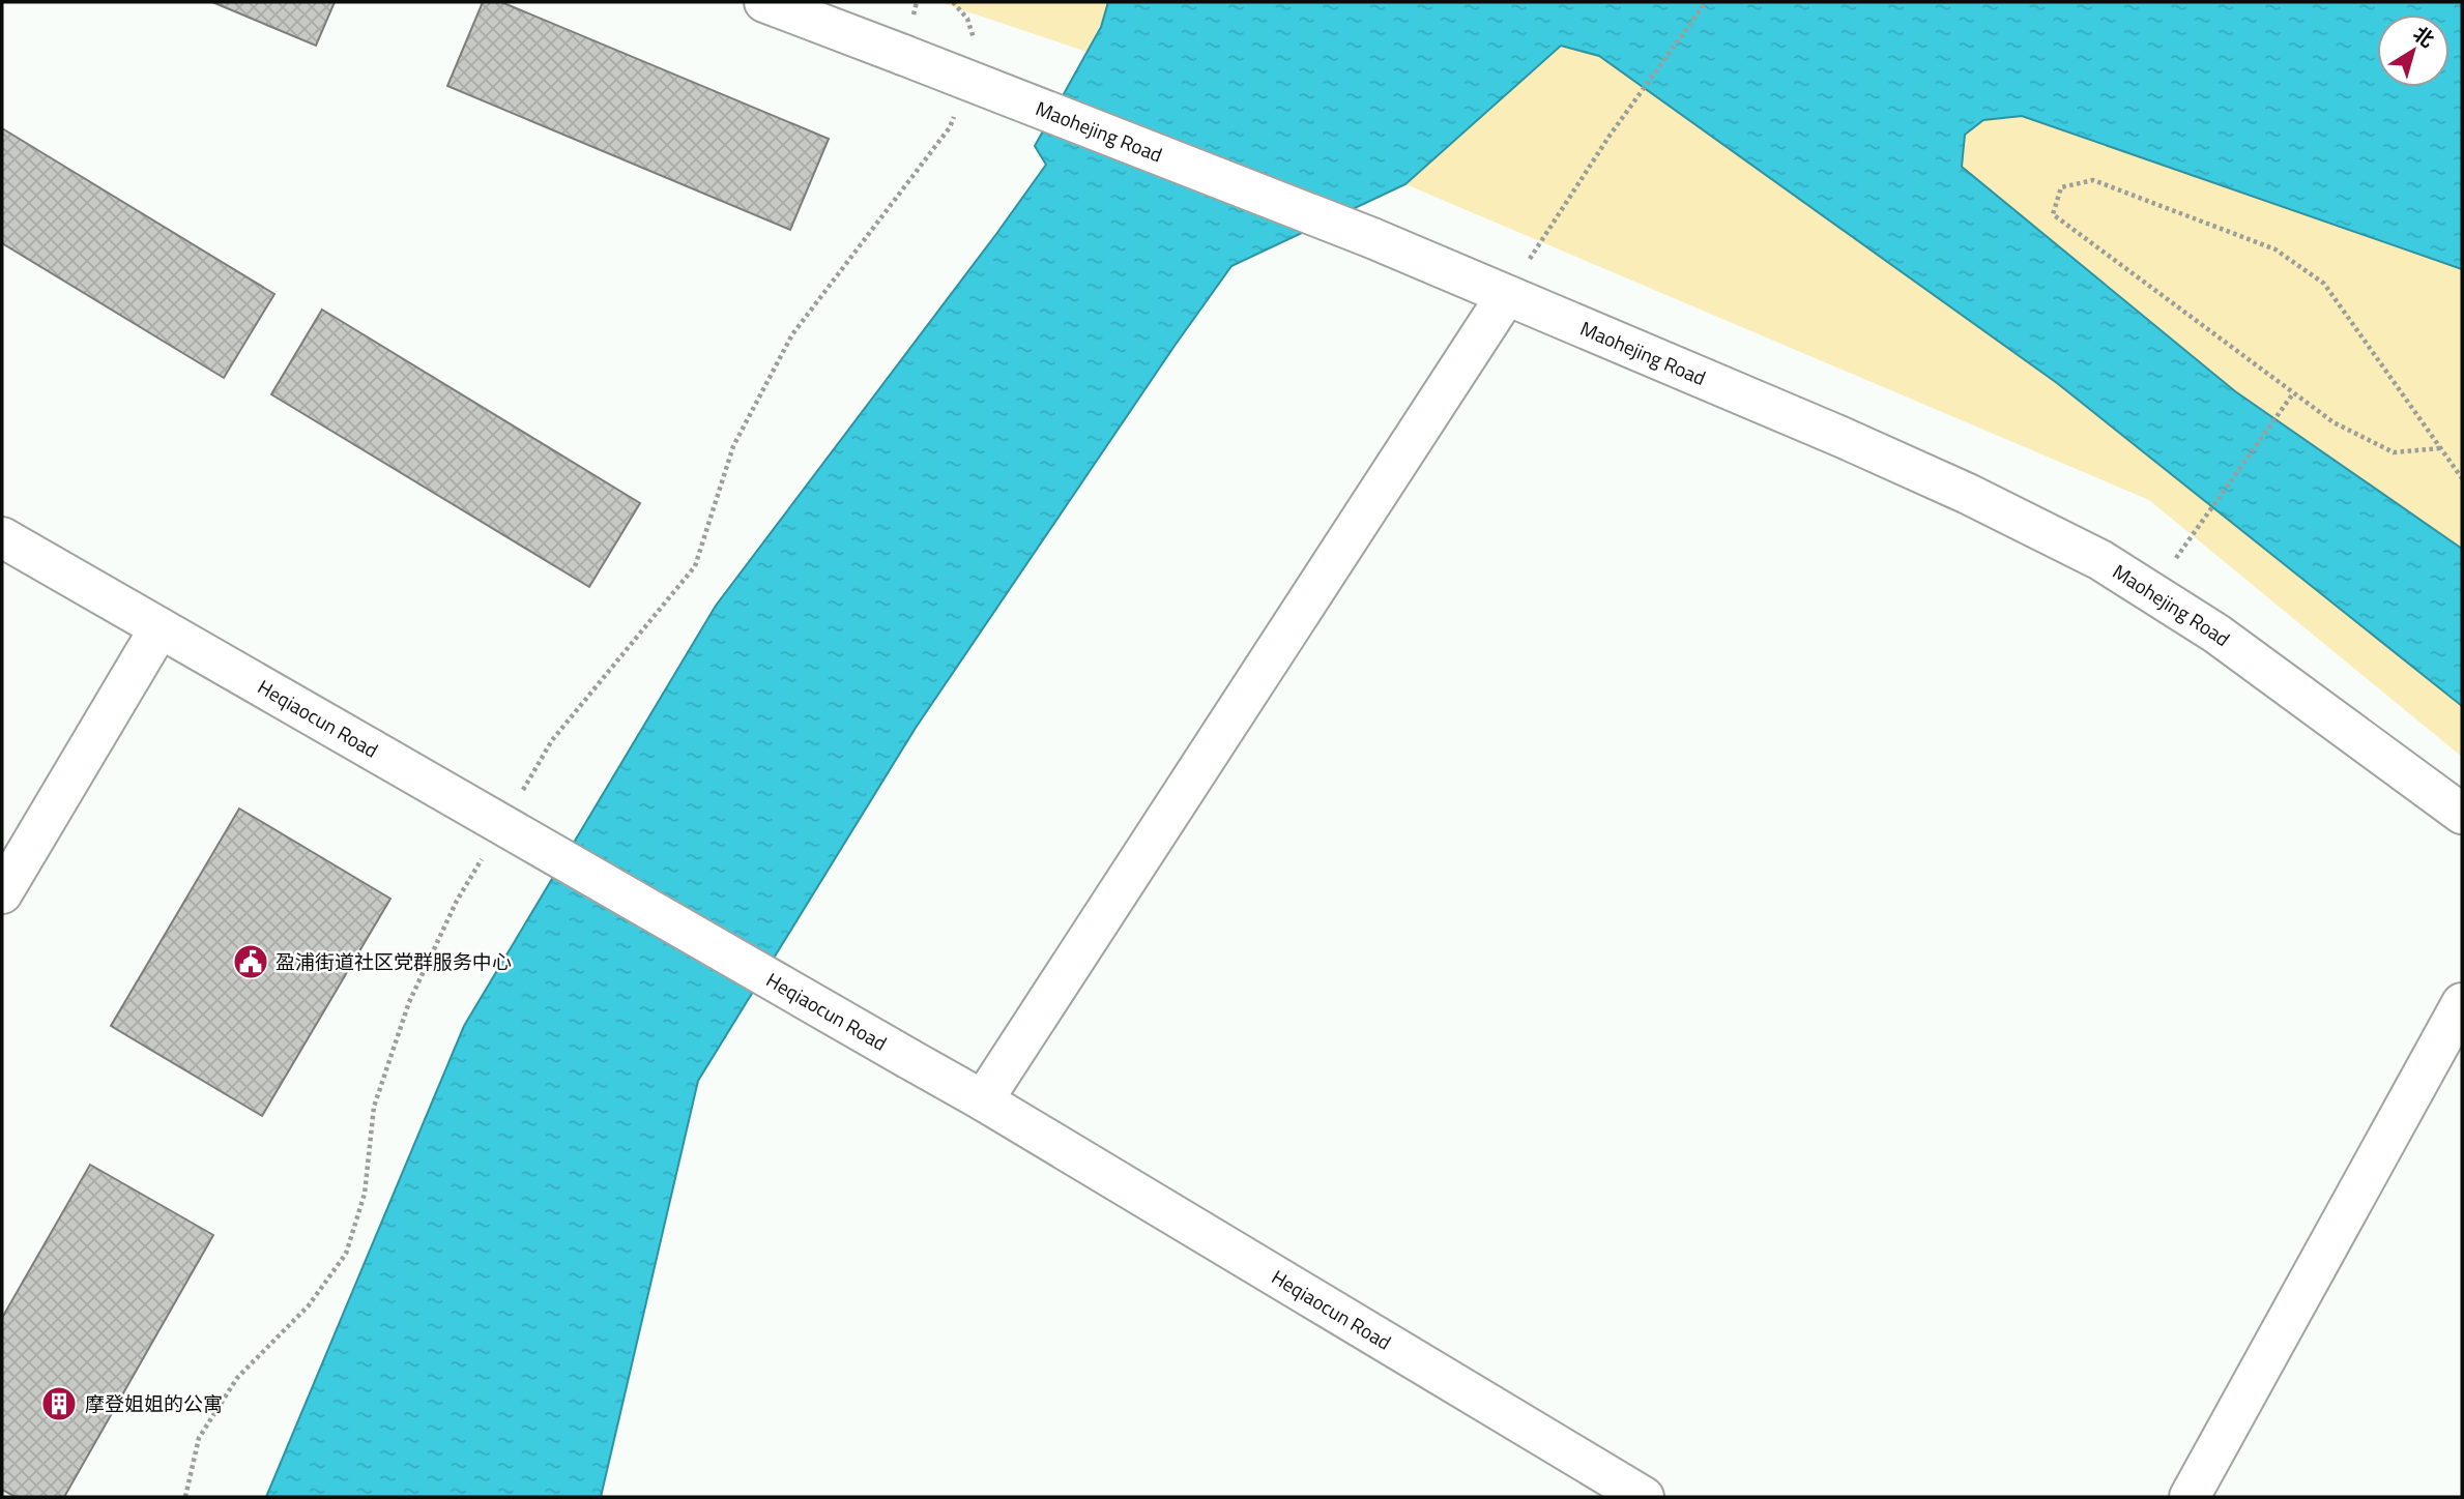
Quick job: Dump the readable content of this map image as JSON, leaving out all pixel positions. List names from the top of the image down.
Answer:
{
  "streets": {
    "street": ["Maohejing Road", "Heqiaocun Road"]
  },
  "places": {
    "public building": ["盈浦街道社区党群服务中心"],
    "building": ["摩登姐姐的公寓"]
  },
  "north": "top right"
}
